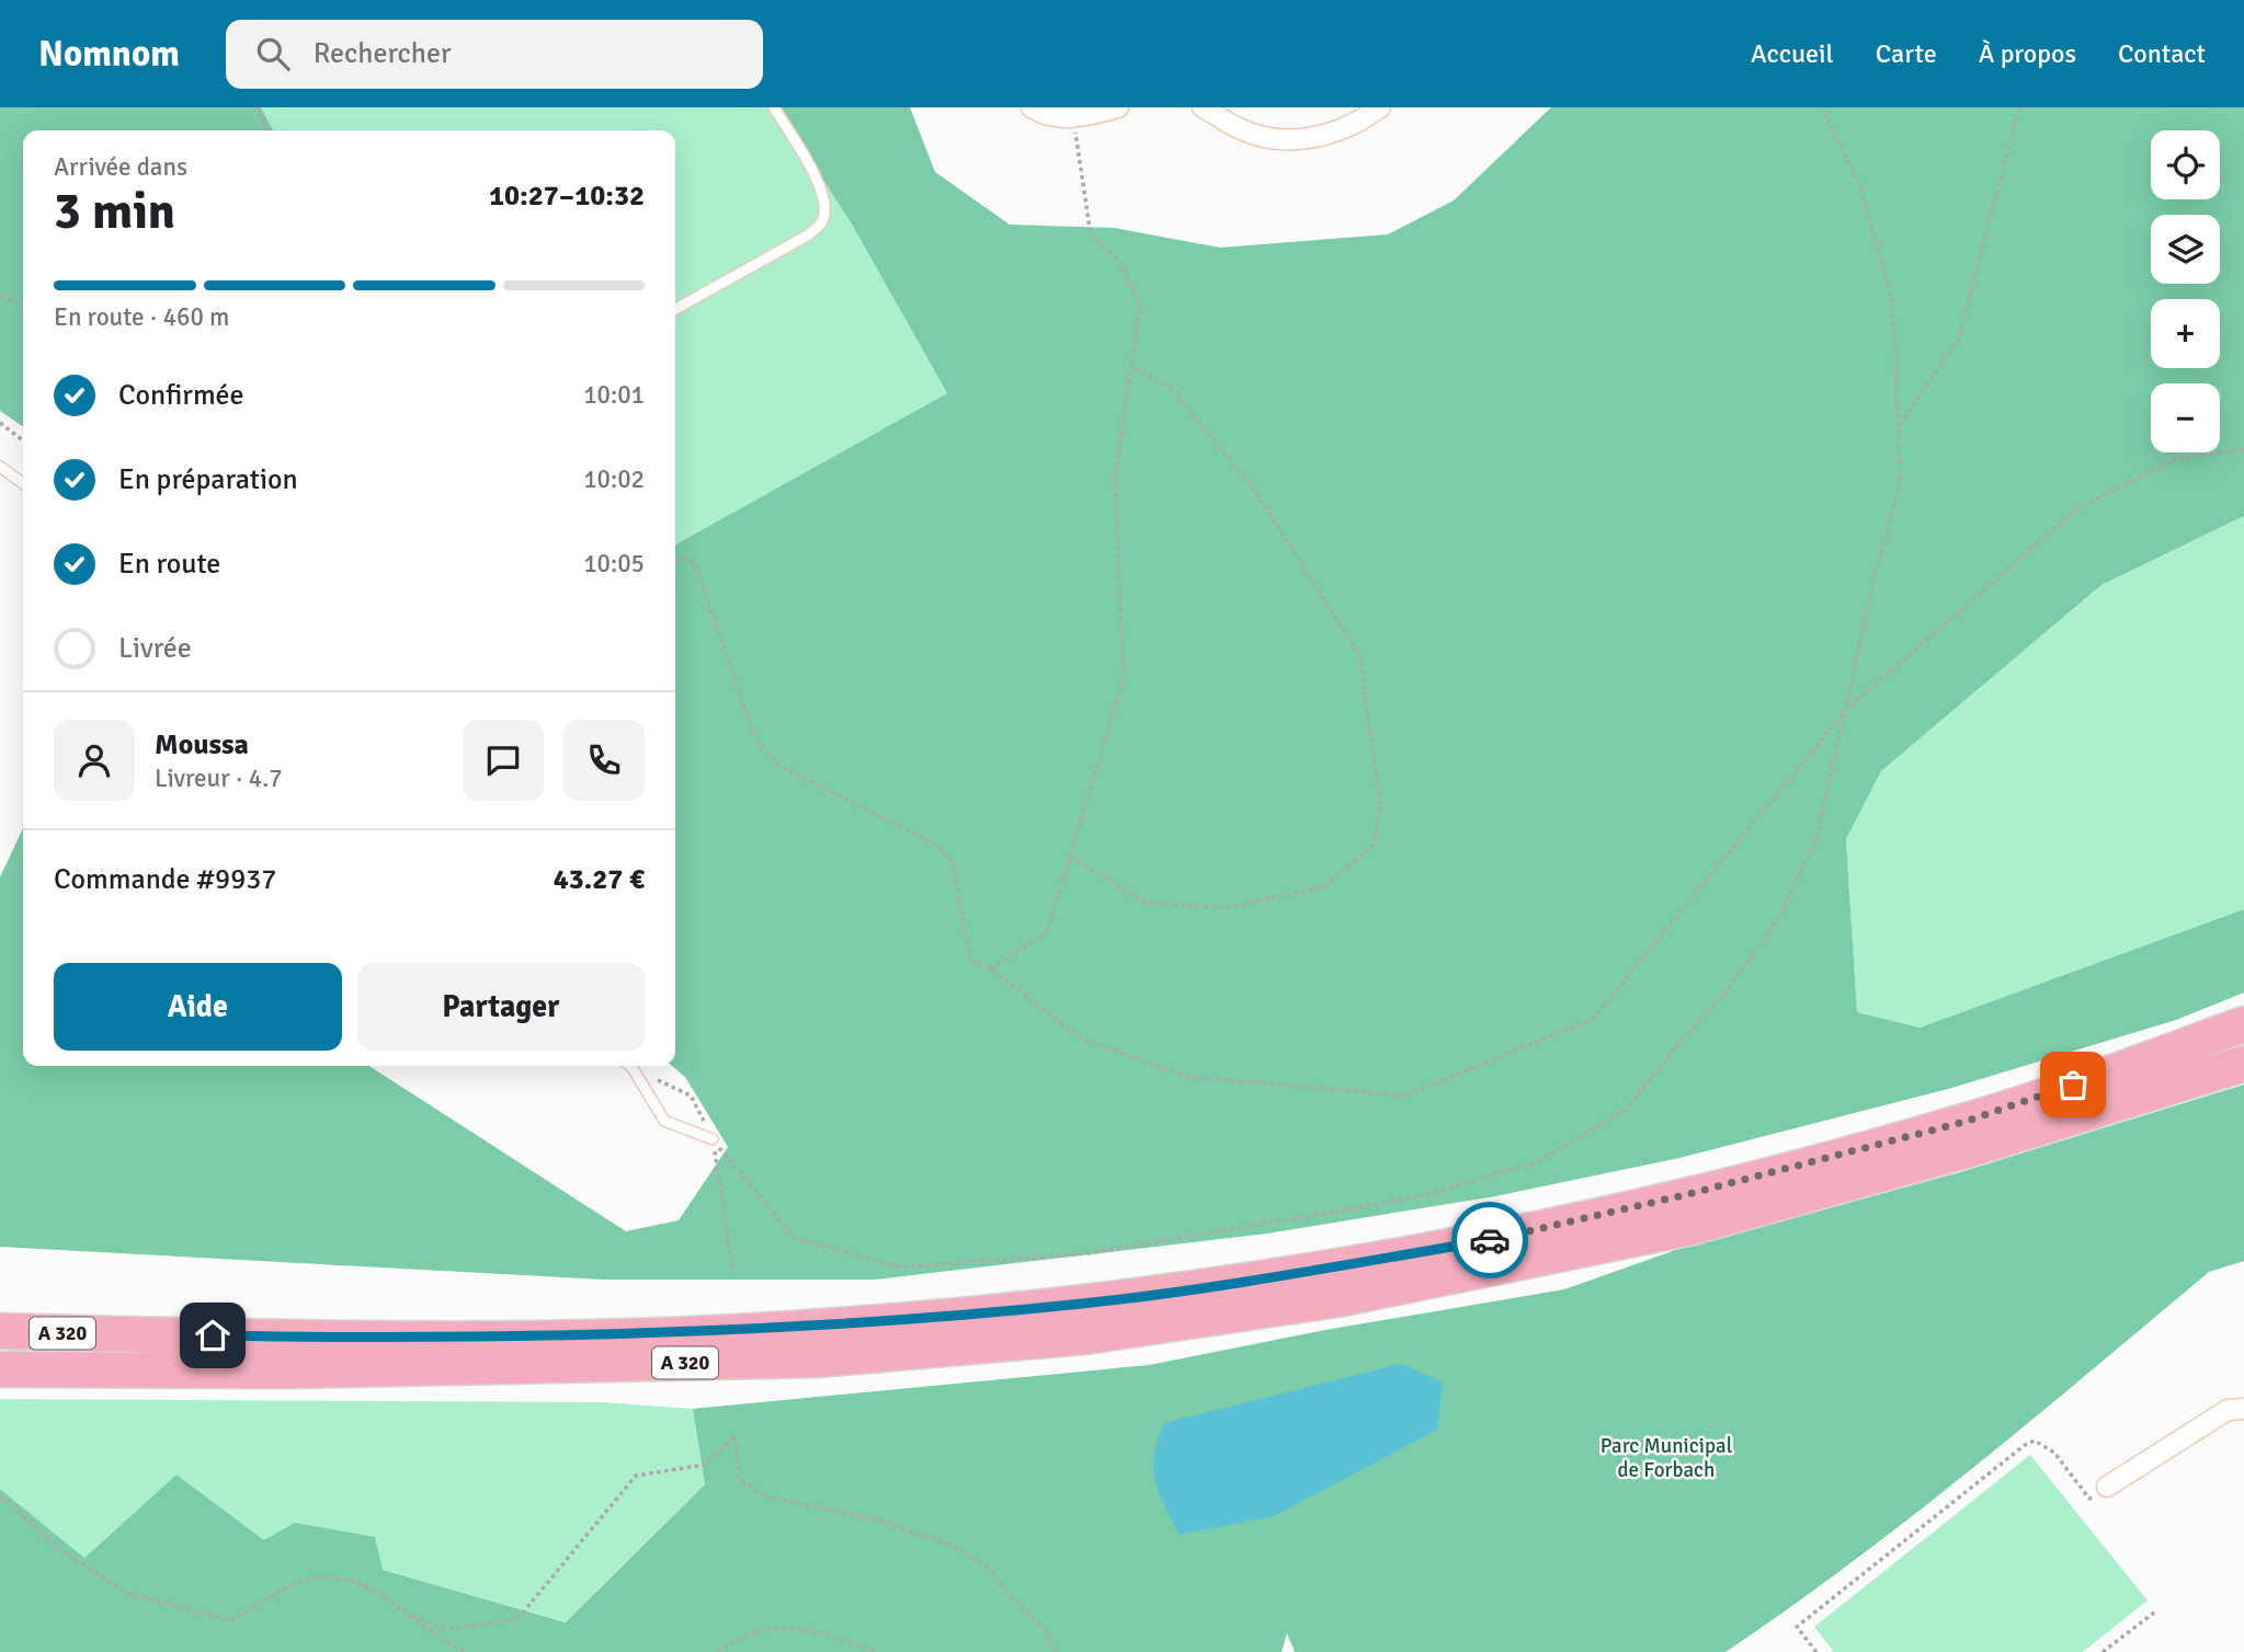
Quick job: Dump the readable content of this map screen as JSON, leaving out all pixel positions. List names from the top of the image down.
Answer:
{
  "streets": {
    "highway": ["A 320"]
  },
  "parks": ["Parc Municipal de Forbach"],
  "page": {
    "header": "Nomnom",
    "search": "Rechercher",
    "nav": [
      "Accueil",
      "Carte",
      "À propos",
      "Contact"
    ],
    "map_buttons": ["+", "−"],
    "heading": ["3 min", "Arrivée dans", "10:27–10:32"],
    "panel": [
      "Moussa",
      "Livreur · 4.7",
      "Commande #9937",
      "43.27 €"
    ],
    "bar": "En route · 460 m",
    "list": [
      ["Confirmée", "10:01"],
      ["En préparation", "10:02"],
      ["En route", "10:05"],
      "Livrée"
    ],
    "buttons": ["Aide", "Partager"]
  }
}
